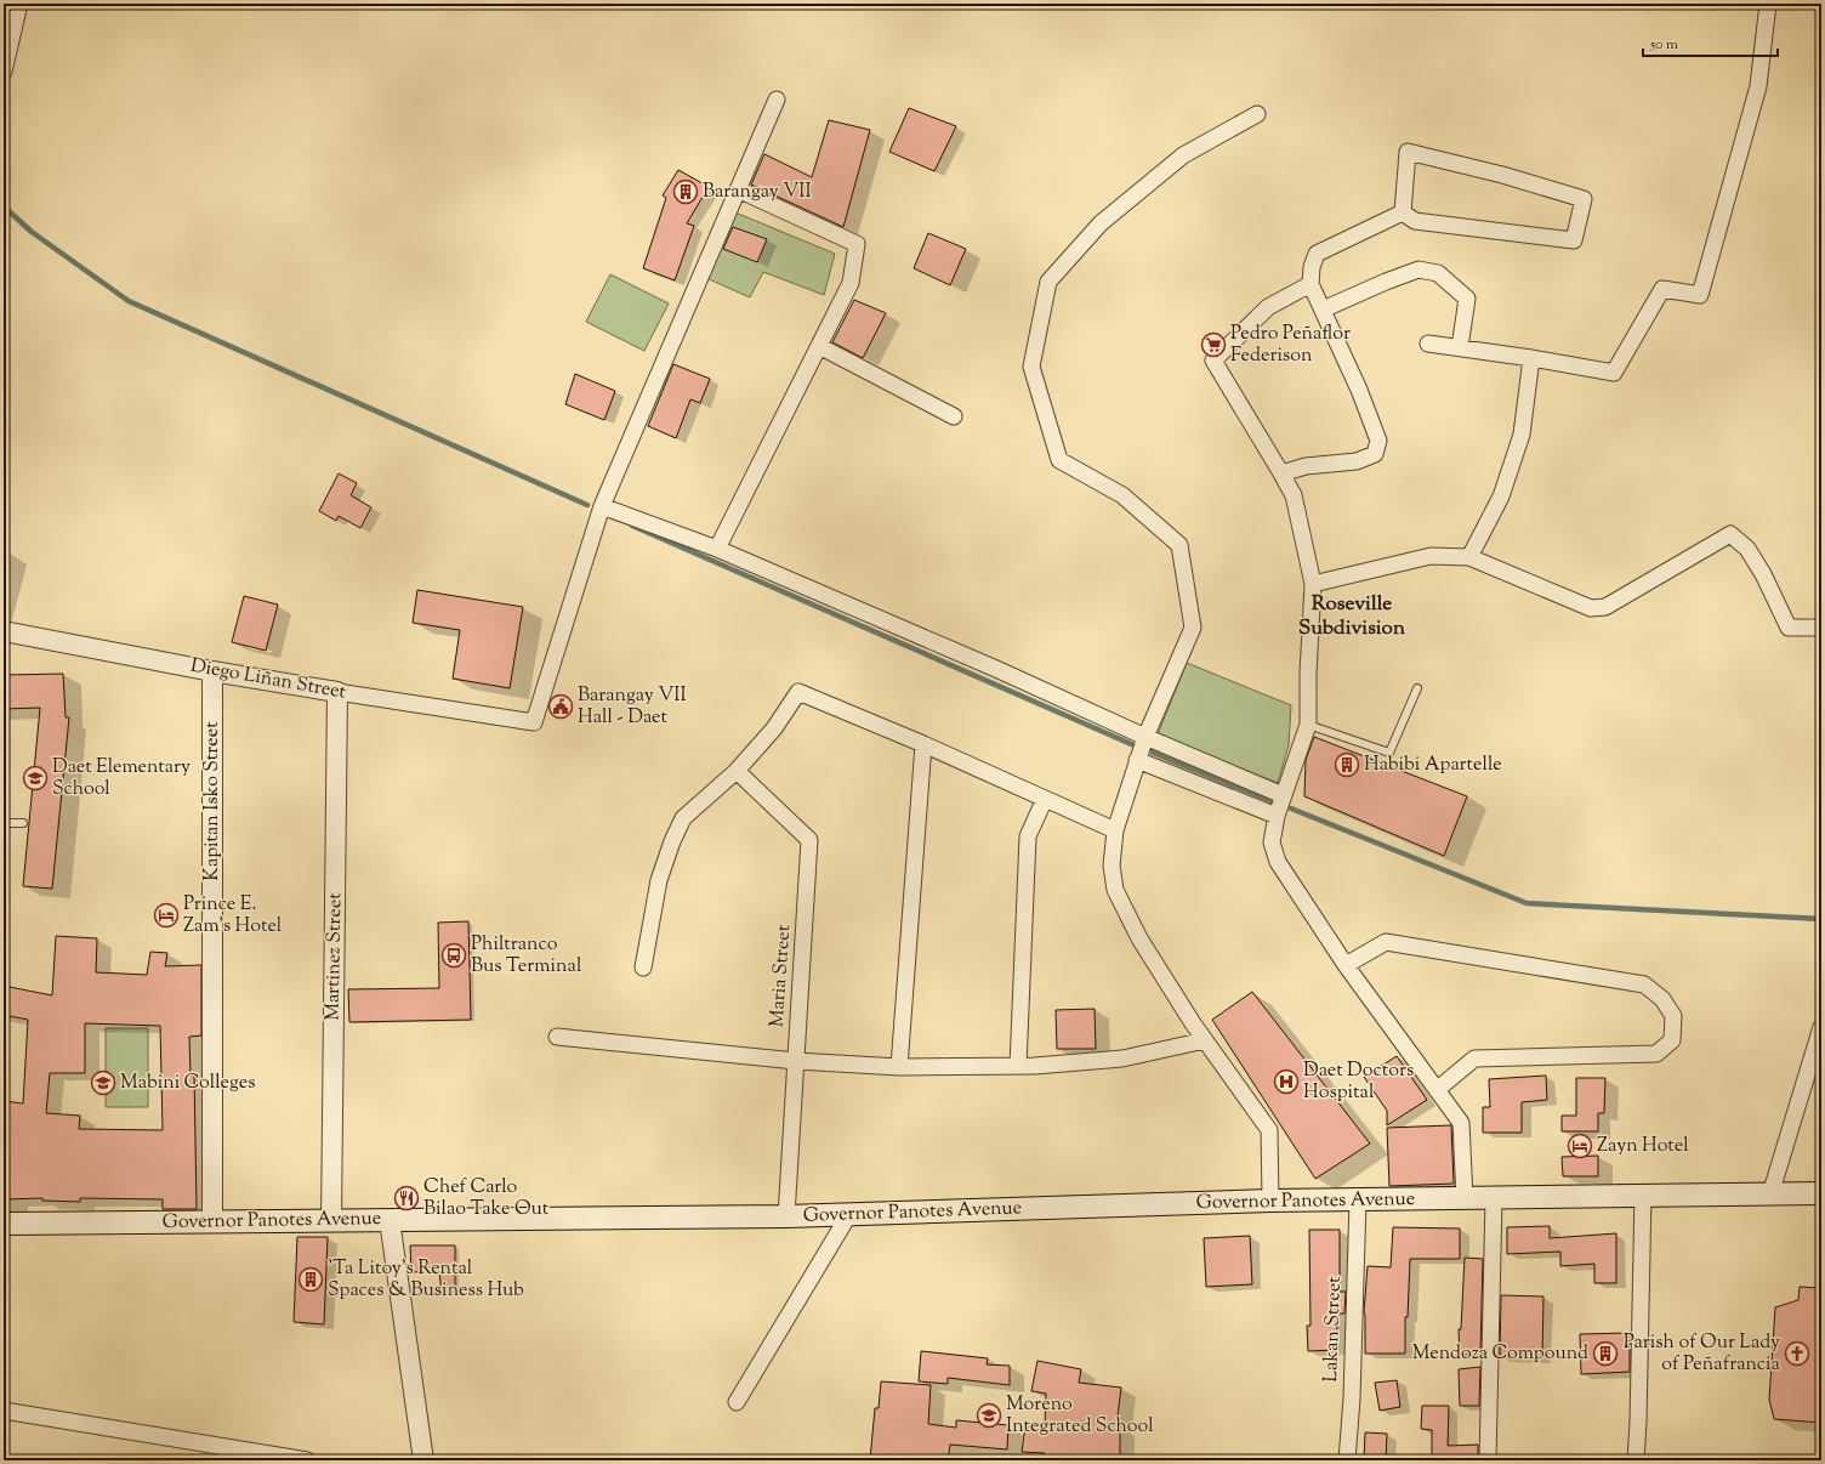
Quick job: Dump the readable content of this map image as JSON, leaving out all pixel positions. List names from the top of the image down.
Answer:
{
  "streets": {
    "main road": ["Governor Panotes Avenue"],
    "street": [
      "Diego Liñan Street",
      "Kapitan Isko Street",
      "Martinez Street",
      "Maria Street",
      "Lakan Street"
    ]
  },
  "crossings": [
    ["Diego Liñan Street", "Kapitan Isko Street"],
    ["Diego Liñan Street", "Martinez Street"],
    ["Kapitan Isko Street", "Governor Panotes Avenue"],
    ["Martinez Street", "Governor Panotes Avenue"],
    ["Maria Street", "Governor Panotes Avenue"],
    ["Governor Panotes Avenue", "Lakan Street"]
  ],
  "districts": ["Roseville Subdivision"],
  "places": {
    "building": [
      "Barangay VII",
      "Habibi Apartelle",
      "'Ta Litoy's Rental Spaces & Business Hub",
      "Mendoza Compound"
    ],
    "supermarket": ["Pedro Peñaflor Federison"],
    "public building": ["Barangay VII Hall - Daet"],
    "school or university": ["Daet Elementary School", "Mabini Colleges", "Moreno Integrated School"],
    "hotel": ["Prince E. Zam’s Hotel", "Zayn Hotel"],
    "bus stop": ["Philtranco Bus Terminal"],
    "hospital": ["Daet Doctors Hospital"],
    "restaurant": ["Chef Carlo Bilao Take Out"],
    "church": ["Parish of Our Lady of Peñafrancia"]
  },
  "scale_bar": "50 m"
}
